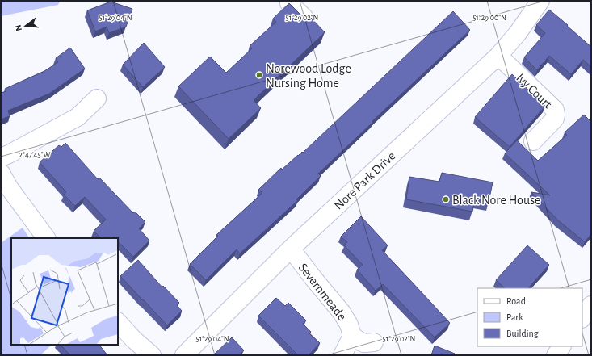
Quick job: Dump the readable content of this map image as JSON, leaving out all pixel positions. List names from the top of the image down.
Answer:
{
  "streets": {
    "street": ["Ivy Court", "Nore Park Drive", "Severnmeade"]
  },
  "crossings": [
    ["Ivy Court", "Nore Park Drive"],
    ["Nore Park Drive", "Severnmeade"]
  ],
  "places": ["Norewood Lodge Nursing Home", "Black Nore House"],
  "legend": ["Road", "Park", "Building"],
  "north": "left",
  "coordinates": [
    "51°29'04\"N",
    "51°29'02\"N",
    "51°29'00\"N",
    "2°47'45\"W"
  ]
}
